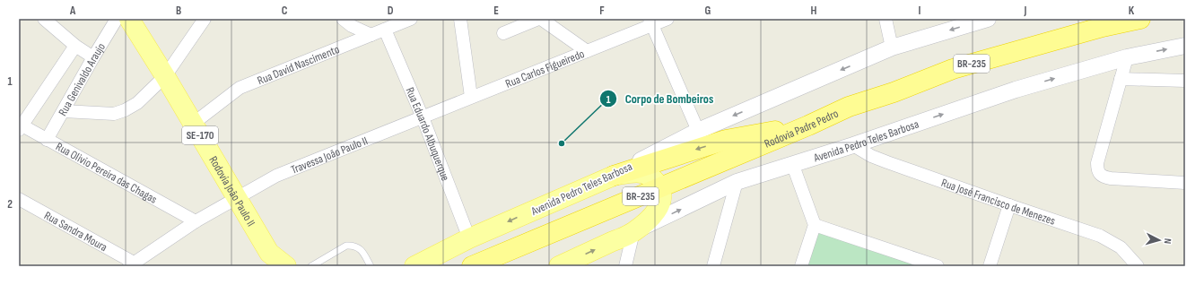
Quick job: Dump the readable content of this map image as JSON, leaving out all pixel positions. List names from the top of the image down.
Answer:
{
  "streets": {
    "highway": ["BR-235", "Rodovia Padre Pedro"],
    "main road": ["SE-170", "Avenida Pedro Teles Barbosa", "Rodovia João Paulo II"],
    "street": [
      "Rua David Nascimento",
      "Rua Carlos Figueiredo",
      "Rua Genivaldo Araujo",
      "Rua Eduardo Albuquerque",
      "Travessa João Paulo II",
      "Rua Olivio Pereira das Chagas",
      "Rua José Francisco de Menezes",
      "Rua Sandra Moura"
    ]
  },
  "crossings": [
    ["Rua David Nascimento", "Rua Eduardo Albuquerque"],
    ["Rua David Nascimento", "Rodovia João Paulo II"],
    ["Rua Carlos Figueiredo", "Rua Eduardo Albuquerque"],
    ["Rua Carlos Figueiredo", "Travessa João Paulo II"],
    ["Rua Genivaldo Araujo", "Rua Olivio Pereira das Chagas"],
    ["Rua Eduardo Albuquerque", "Avenida Pedro Teles Barbosa"],
    ["Rua Eduardo Albuquerque", "Travessa João Paulo II"],
    ["Avenida Pedro Teles Barbosa", "Rua José Francisco de Menezes"],
    ["Travessa João Paulo II", "Rua Olivio Pereira das Chagas"],
    ["Travessa João Paulo II", "Rodovia João Paulo II"],
    ["Travessa João Paulo II", "Rua Sandra Moura"]
  ],
  "places": ["Corpo de Bombeiros"],
  "north": "right",
  "grid": {
    "columns": [
      "A",
      "B",
      "C",
      "D",
      "E",
      "F",
      "G",
      "H",
      "I",
      "J",
      "K"
    ],
    "rows": ["1", "2"]
  }
}
